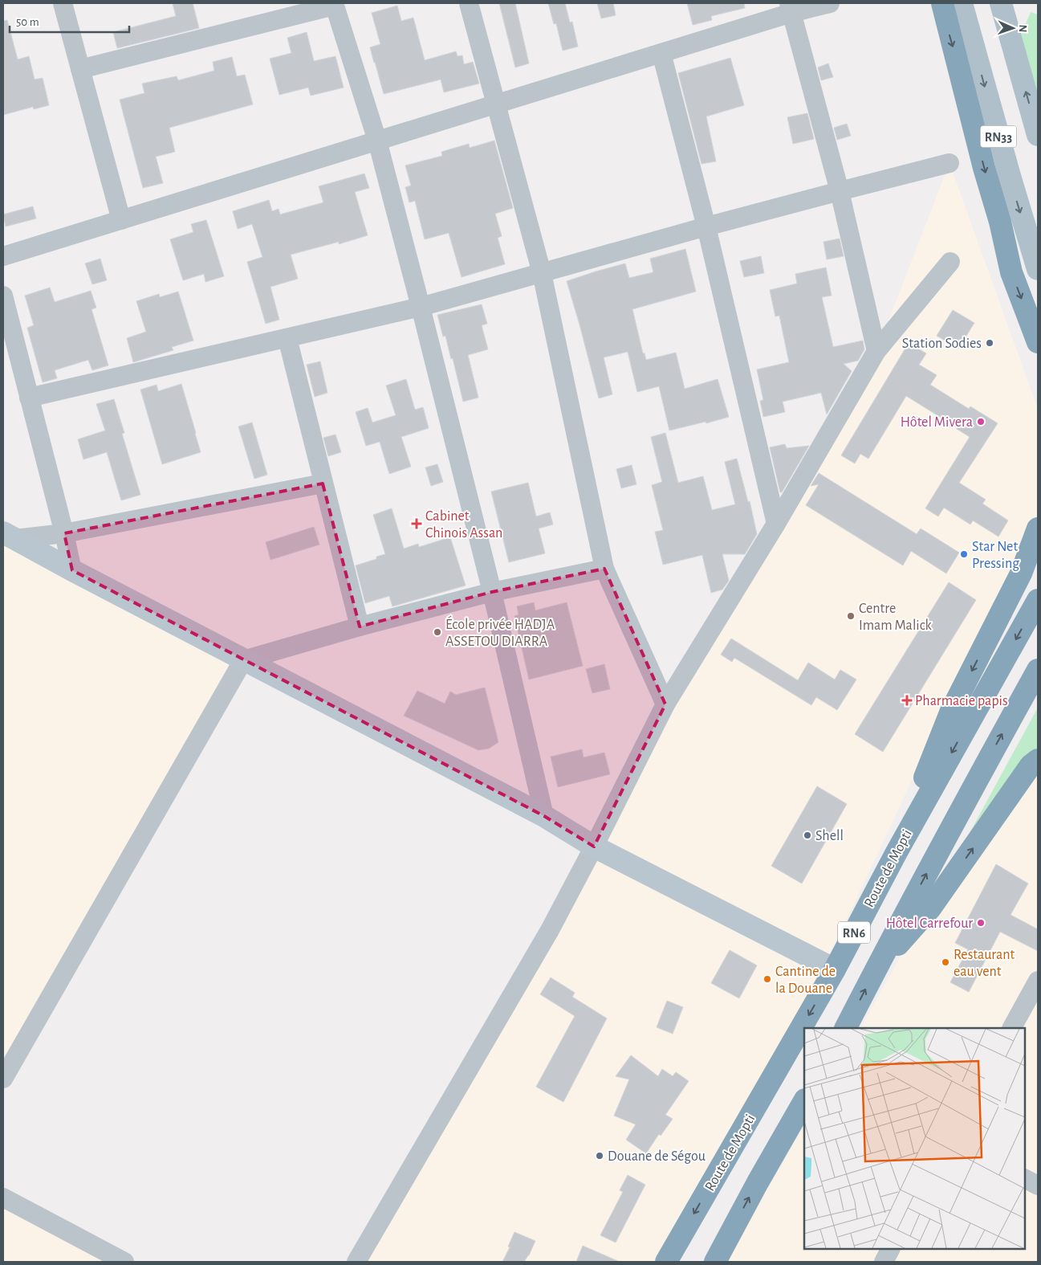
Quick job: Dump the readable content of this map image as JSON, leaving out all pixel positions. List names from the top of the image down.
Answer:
{
  "streets": {
    "highway": ["Route de Mopti", "RN6"],
    "main road": ["RN33"]
  },
  "places": {
    "other": [
      "Station Sodies",
      "Hôtel Mivera",
      "Star Net Pressing",
      "Centre Imam Malick",
      "École privée HADJA ASSETOU DIARRA",
      "Shell",
      "Hôtel Carrefour",
      "Restaurant eau vent",
      "Cantine de la Douane",
      "Douane de Ségou"
    ],
    "health": ["Cabinet Chinois Assan", "Pharmacie papis"]
  },
  "scale_bar": "50 m",
  "north": "right"
}
